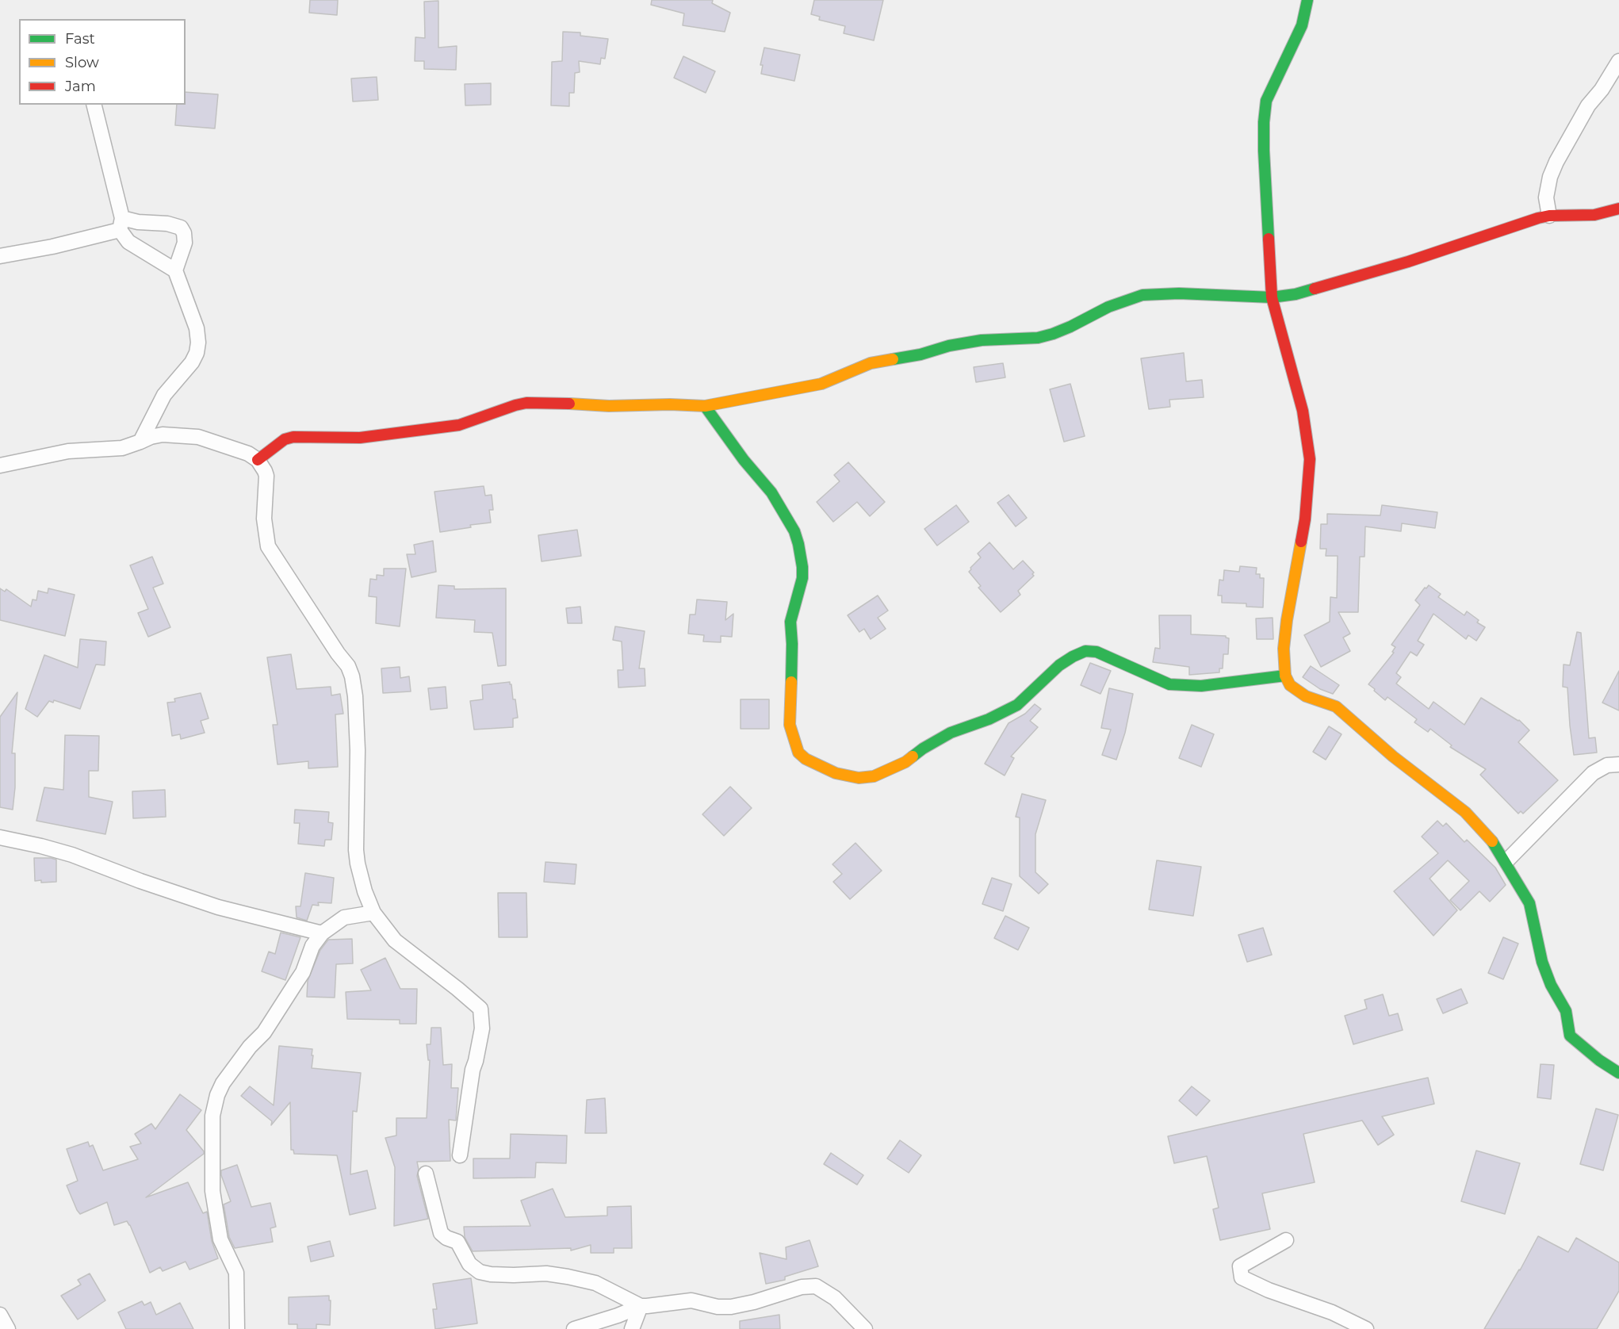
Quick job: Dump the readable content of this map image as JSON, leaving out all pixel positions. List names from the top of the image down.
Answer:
{
  "legend": ["Fast", "Slow", "Jam"]
}
